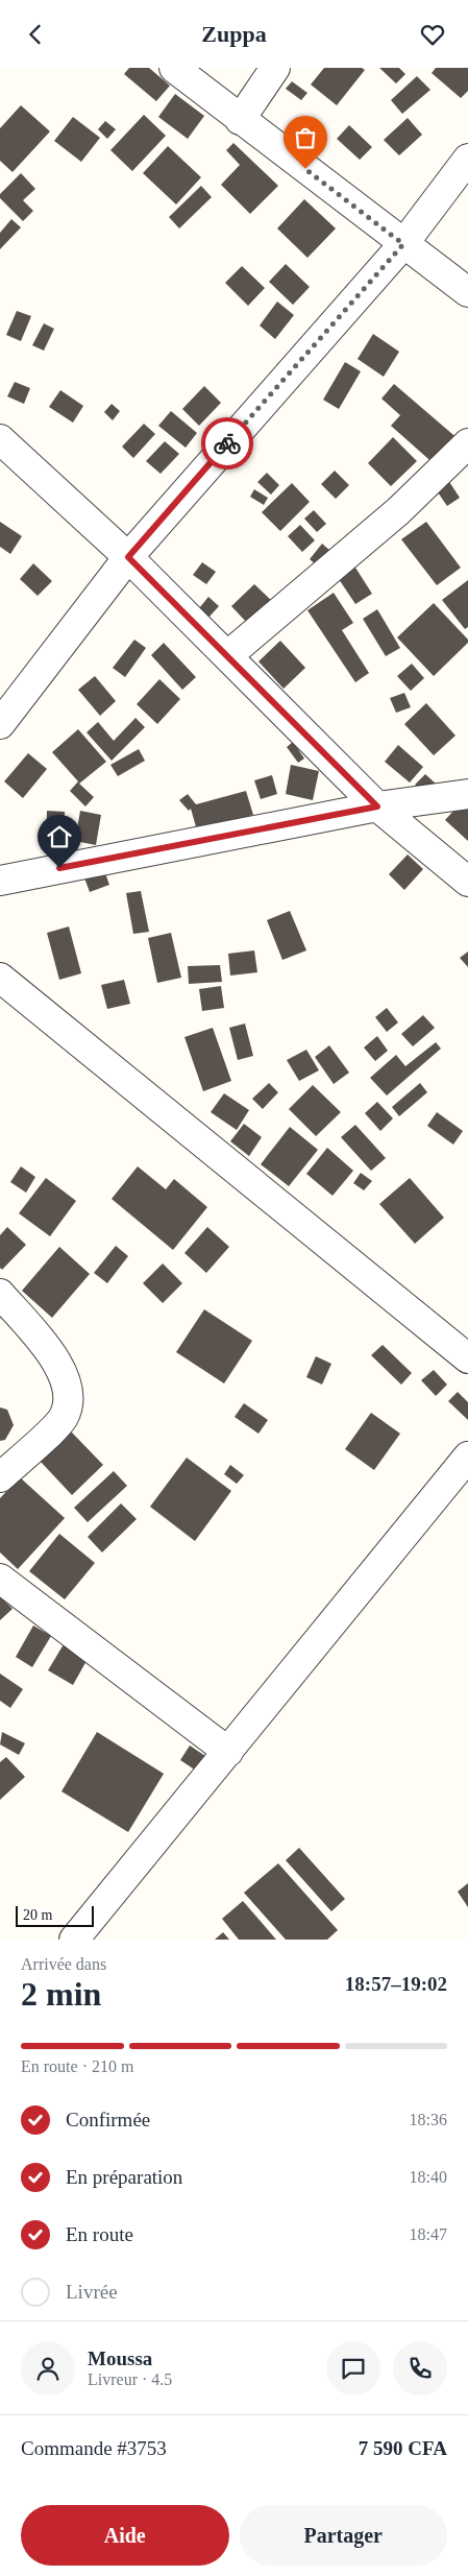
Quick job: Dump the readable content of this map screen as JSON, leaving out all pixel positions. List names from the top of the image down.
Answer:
{
  "scale_bar": "20 m",
  "page": {
    "header": "Zuppa",
    "scale": "20 m",
    "heading": ["2 min", "Arrivée dans", "18:57–19:02"],
    "panel": [
      "Moussa",
      "Livreur · 4.5",
      "Commande #3753",
      "7 590 CFA"
    ],
    "bar": "En route · 210 m",
    "list": [
      ["Confirmée", "18:36"],
      ["En préparation", "18:40"],
      ["En route", "18:47"],
      "Livrée"
    ],
    "buttons": ["Aide", "Partager"]
  }
}
